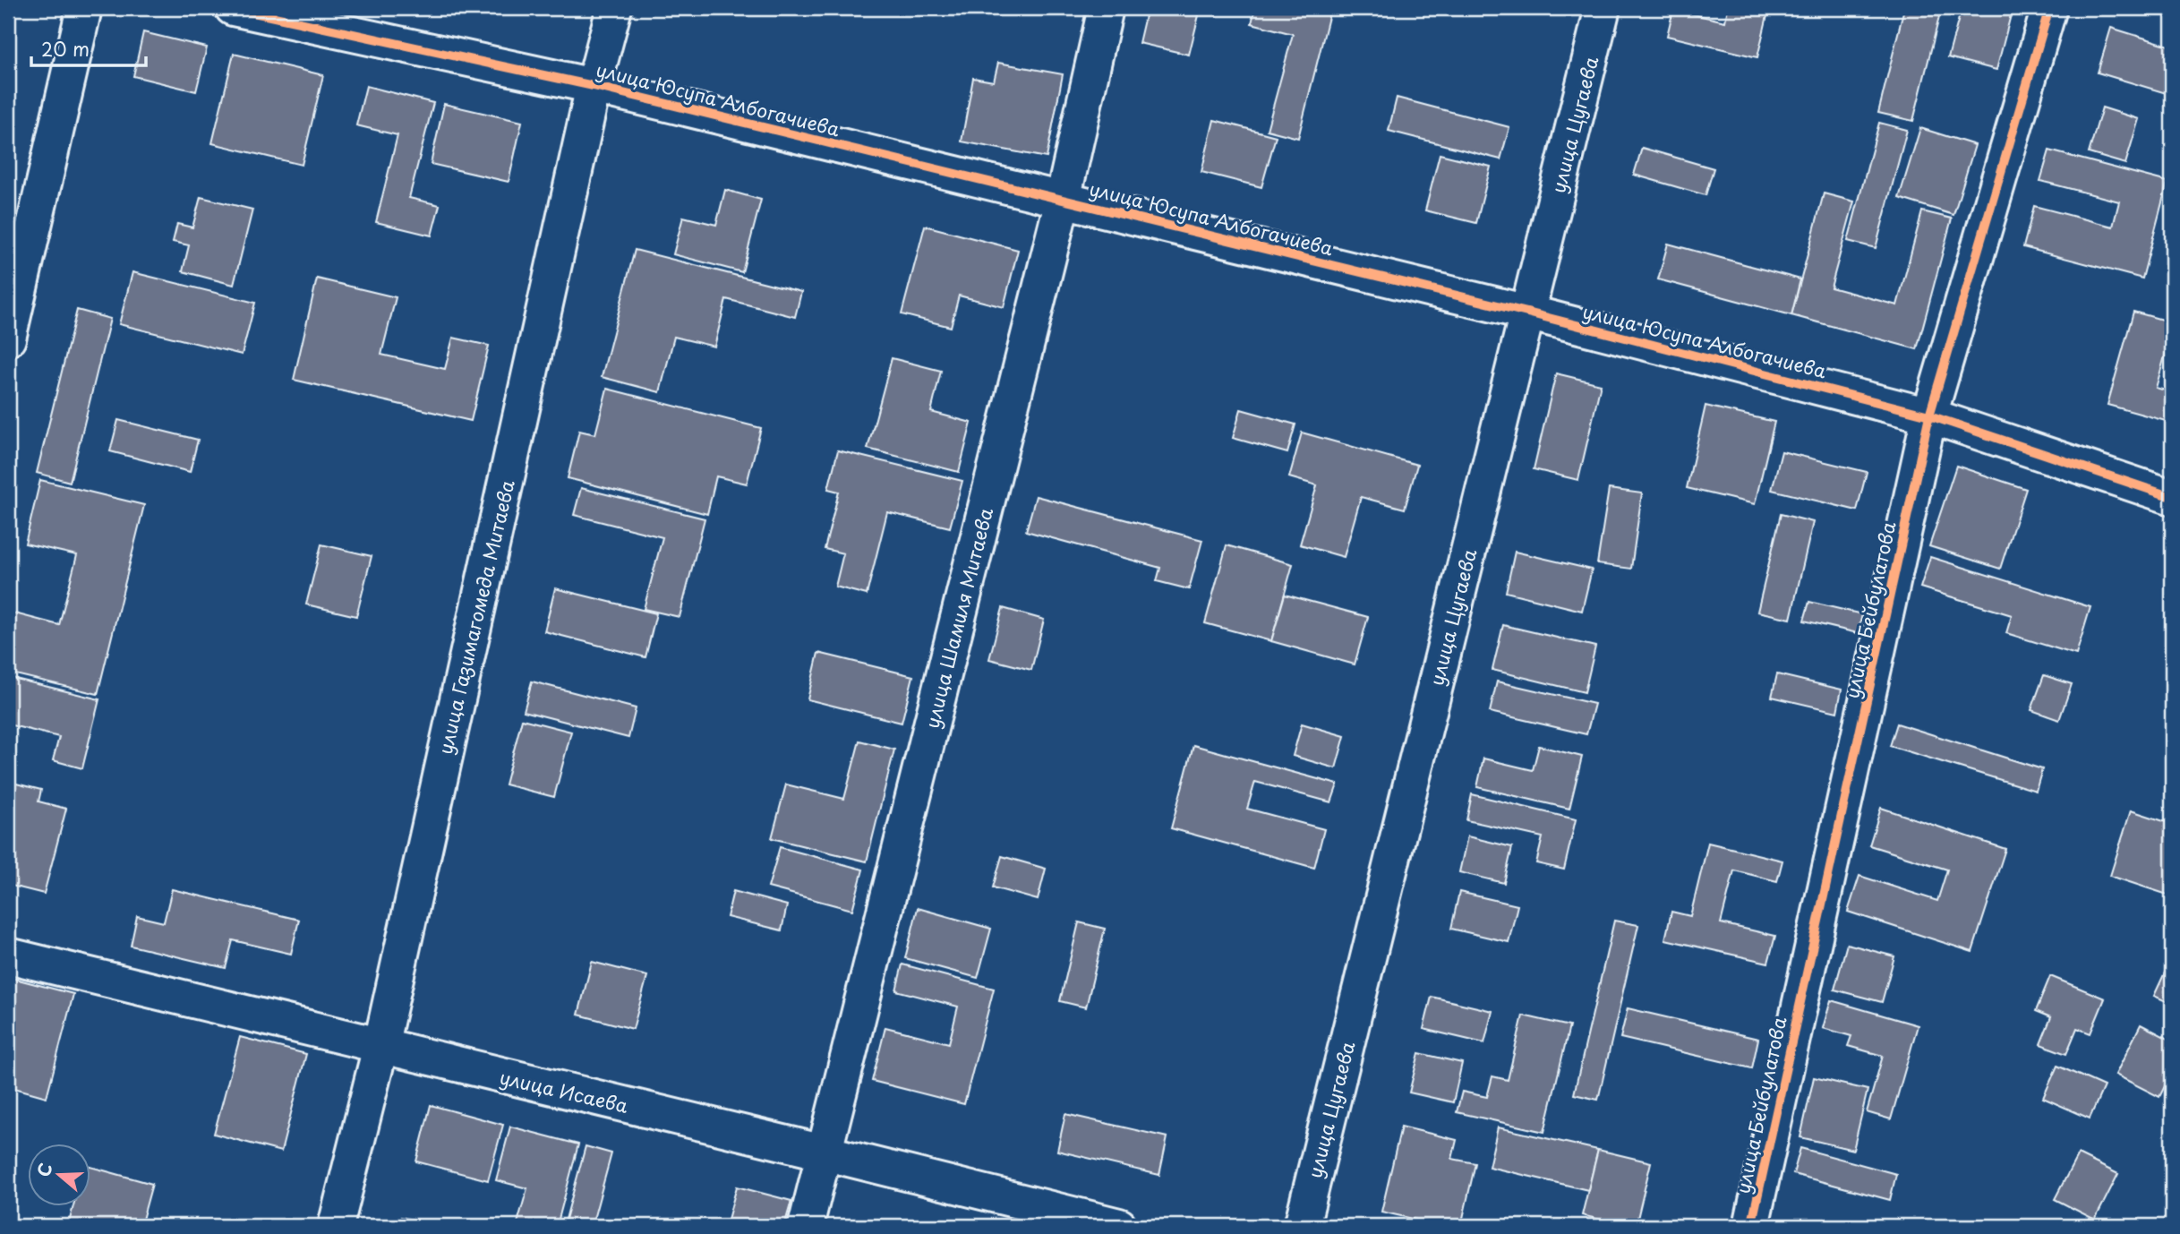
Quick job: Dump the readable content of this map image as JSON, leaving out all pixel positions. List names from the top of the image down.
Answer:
{
  "streets": {
    "street": [
      "улица Юсупа Албогачиева",
      "улица Цугаева",
      "улица Бейбулатова",
      "улица Газимагомеда Митаева",
      "улица Шамиля Митаева",
      "улица Исаева"
    ]
  },
  "crossings": [
    ["улица Юсупа Албогачиева", "улица Цугаева"],
    ["улица Юсупа Албогачиева", "улица Бейбулатова"],
    ["улица Юсупа Албогачиева", "улица Газимагомеда Митаева"],
    ["улица Юсупа Албогачиева", "улица Шамиля Митаева"],
    ["улица Газимагомеда Митаева", "улица Исаева"],
    ["улица Шамиля Митаева", "улица Исаева"]
  ],
  "scale_bar": "20 m",
  "north": "left"
}
